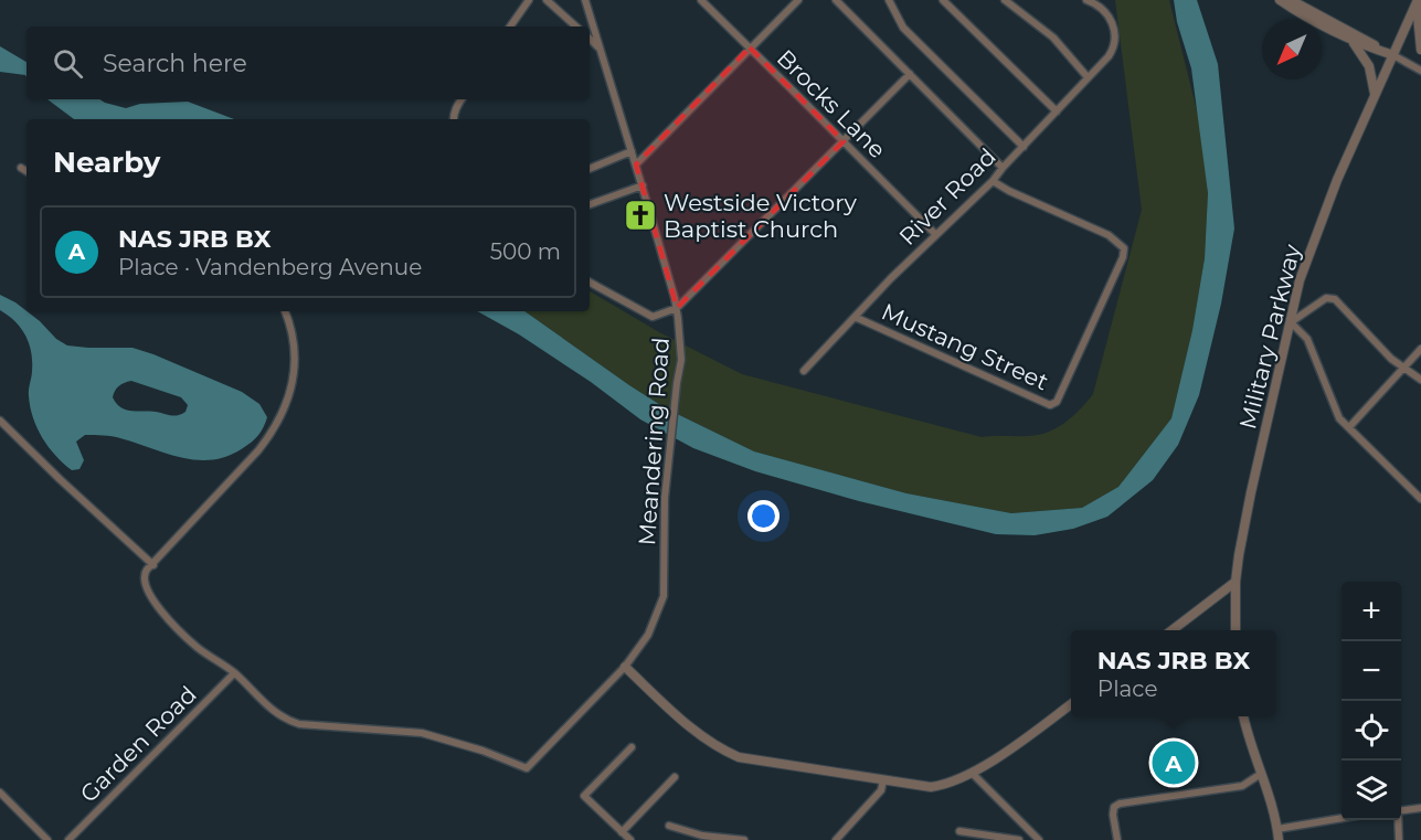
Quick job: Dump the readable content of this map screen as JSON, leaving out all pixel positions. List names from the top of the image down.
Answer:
{
  "streets": {
    "street": [
      "Brocks Lane",
      "River Road",
      "Military Parkway",
      "Mustang Street",
      "Meandering Road",
      "Garden Road"
    ]
  },
  "crossings": [
    ["Brocks Lane", "River Road"],
    ["River Road", "Mustang Street"],
    ["Meandering Road", "Garden Road"]
  ],
  "places": {
    "church": ["Westside Victory Baptist Church"]
  },
  "north": "bottom left",
  "page": {
    "search": "Search here",
    "heading": "Nearby",
    "list": [
      {
        "mark": "A",
        "name": "NAS JRB BX",
        "note": "Place · Vandenberg Avenue",
        "value": "500 m"
      }
    ],
    "map_buttons": ["+", "−"],
    "popup": ["NAS JRB BX", "Place"],
    "pins": "A"
  }
}
